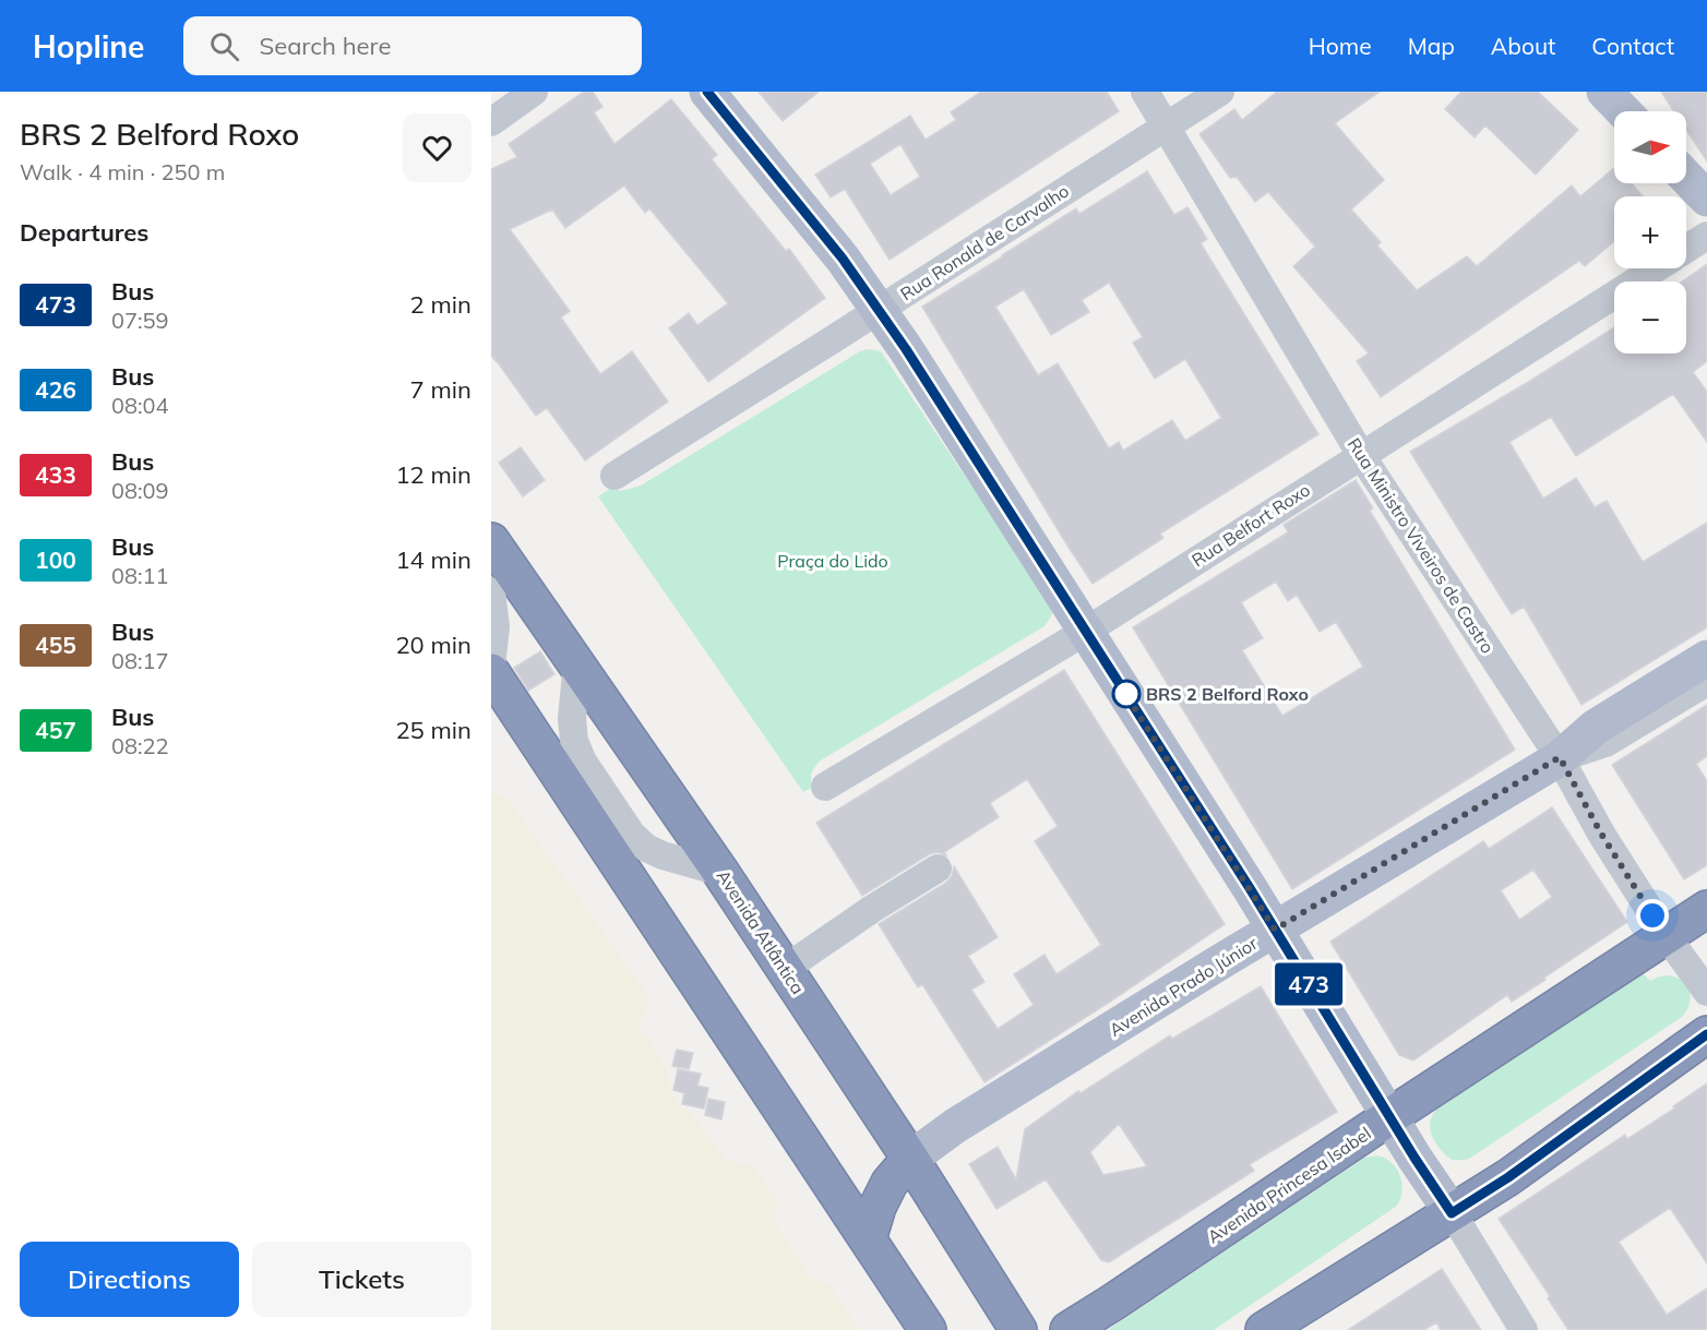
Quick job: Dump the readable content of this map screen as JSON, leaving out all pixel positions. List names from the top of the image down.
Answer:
{
  "streets": {
    "highway": ["Avenida Atlântica", "Avenida Princesa Isabel"],
    "main road": ["Avenida Prado Júnior"],
    "street": ["Rua Ronald de Carvalho", "Rua Belfort Roxo", "Rua Ministro Viveiros de Castro"]
  },
  "crossings": [
    ["Rua Ronald de Carvalho", "Rua Ministro Viveiros de Castro"],
    ["Rua Belfort Roxo", "Rua Ministro Viveiros de Castro"],
    ["Rua Ministro Viveiros de Castro", "Avenida Prado Júnior"],
    ["Rua Ministro Viveiros de Castro", "Avenida Princesa Isabel"],
    ["Avenida Atlântica", "Avenida Prado Júnior"]
  ],
  "parks": ["Praça do Lido"],
  "places": ["BRS 2 Belford Roxo"],
  "lines": ["bus line 473"],
  "north": "right",
  "page": {
    "header": "Hopline",
    "search": "Search here",
    "nav": [
      "Home",
      "Map",
      "About",
      "Contact"
    ],
    "heading": [
      ["BRS 2 Belford Roxo", "Walk · 4 min · 250 m"],
      "Departures"
    ],
    "on_map": "473",
    "map_buttons": ["+", "−"],
    "list": [
      {
        "mark": "473",
        "name": "Bus",
        "note": "07:59",
        "value": "2 min"
      },
      {
        "mark": "426",
        "name": "Bus",
        "note": "08:04",
        "value": "7 min"
      },
      {
        "mark": "433",
        "name": "Bus",
        "note": "08:09",
        "value": "12 min"
      },
      {
        "mark": "100",
        "name": "Bus",
        "note": "08:11",
        "value": "14 min"
      },
      {
        "mark": "455",
        "name": "Bus",
        "note": "08:17",
        "value": "20 min"
      },
      {
        "mark": "457",
        "name": "Bus",
        "note": "08:22",
        "value": "25 min"
      }
    ],
    "buttons": ["Directions", "Tickets"]
  }
}
